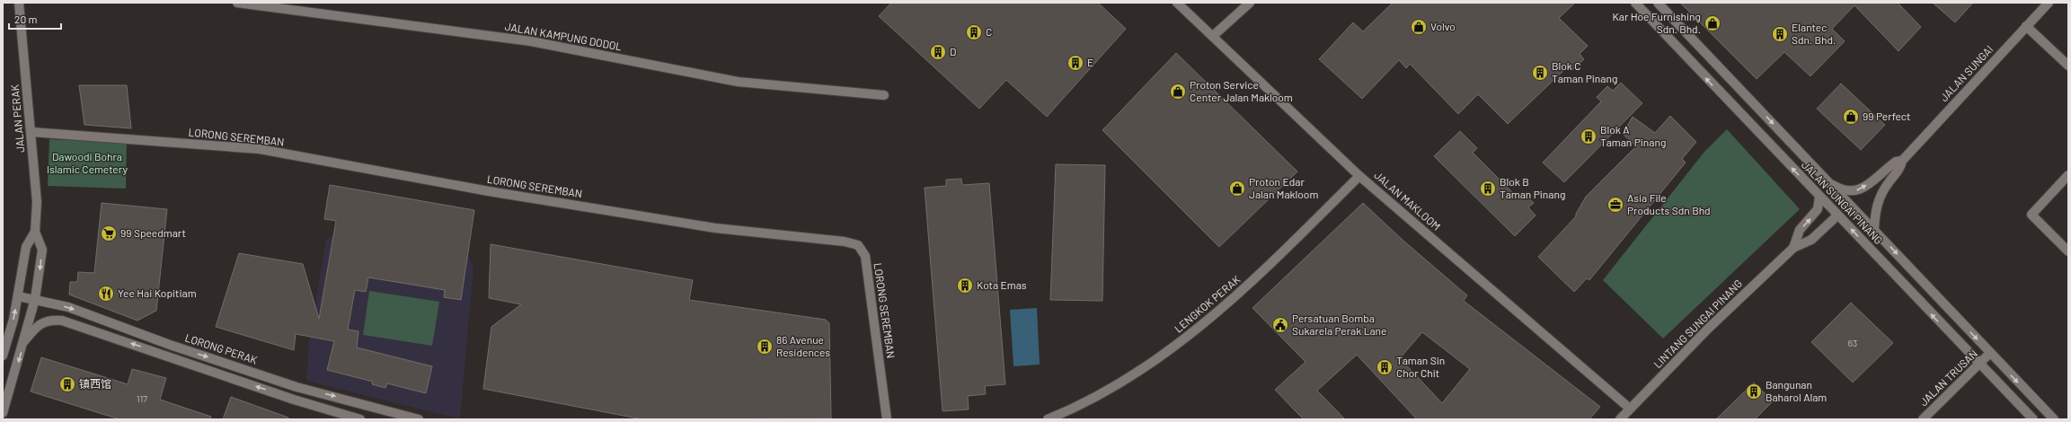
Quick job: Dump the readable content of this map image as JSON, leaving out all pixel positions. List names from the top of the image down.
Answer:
{
  "streets": {
    "street": [
      "JALAN KAMPUNG DODOL",
      "JALAN SUNGAI",
      "JALAN PERAK",
      "LORONG SEREMBAN",
      "JALAN MAKLOOM",
      "JALAN SUNGAI PINANG",
      "LENGKOK PERAK",
      "LINTANG SUNGAI PINANG",
      "LORONG PERAK",
      "JALAN TRUSAN"
    ]
  },
  "crossings": [
    ["JALAN SUNGAI", "JALAN SUNGAI PINANG"],
    ["JALAN PERAK", "LORONG SEREMBAN"],
    ["JALAN PERAK", "LORONG PERAK"],
    ["JALAN MAKLOOM", "LENGKOK PERAK"],
    ["JALAN MAKLOOM", "LINTANG SUNGAI PINANG"],
    ["JALAN SUNGAI PINANG", "LINTANG SUNGAI PINANG"],
    ["JALAN SUNGAI PINANG", "JALAN TRUSAN"]
  ],
  "parks": ["Dawoodi Bohra Islamic Cemetery"],
  "places": {
    "shop": [
      "Kar Hoe Furnishing Sdn. Bhd.",
      "Volvo",
      "Proton Service Center Jalan Makloom",
      "99 Perfect",
      "Proton Edar Jalan Makloom"
    ],
    "building": [
      "C",
      "Elantec Sdn. Bhd.",
      "D",
      "E",
      "Blok C Taman Pinang",
      "Blok A Taman Pinang",
      "Blok B Taman Pinang",
      "Kota Emas",
      "86 Avenue Residences",
      "Taman Sin Chor Chit",
      "镇西馆",
      "Bangunan Baharol Alam"
    ],
    "office": ["Asia File Products Sdn Bhd"],
    "supermarket": ["99 Speedmart"],
    "restaurant": ["Yee Hai Kopitiam"],
    "public building": ["Persatuan Bomba Sukarela Perak Lane"]
  },
  "house_numbers": ["63", "117"],
  "scale_bar": "20 m"
}
